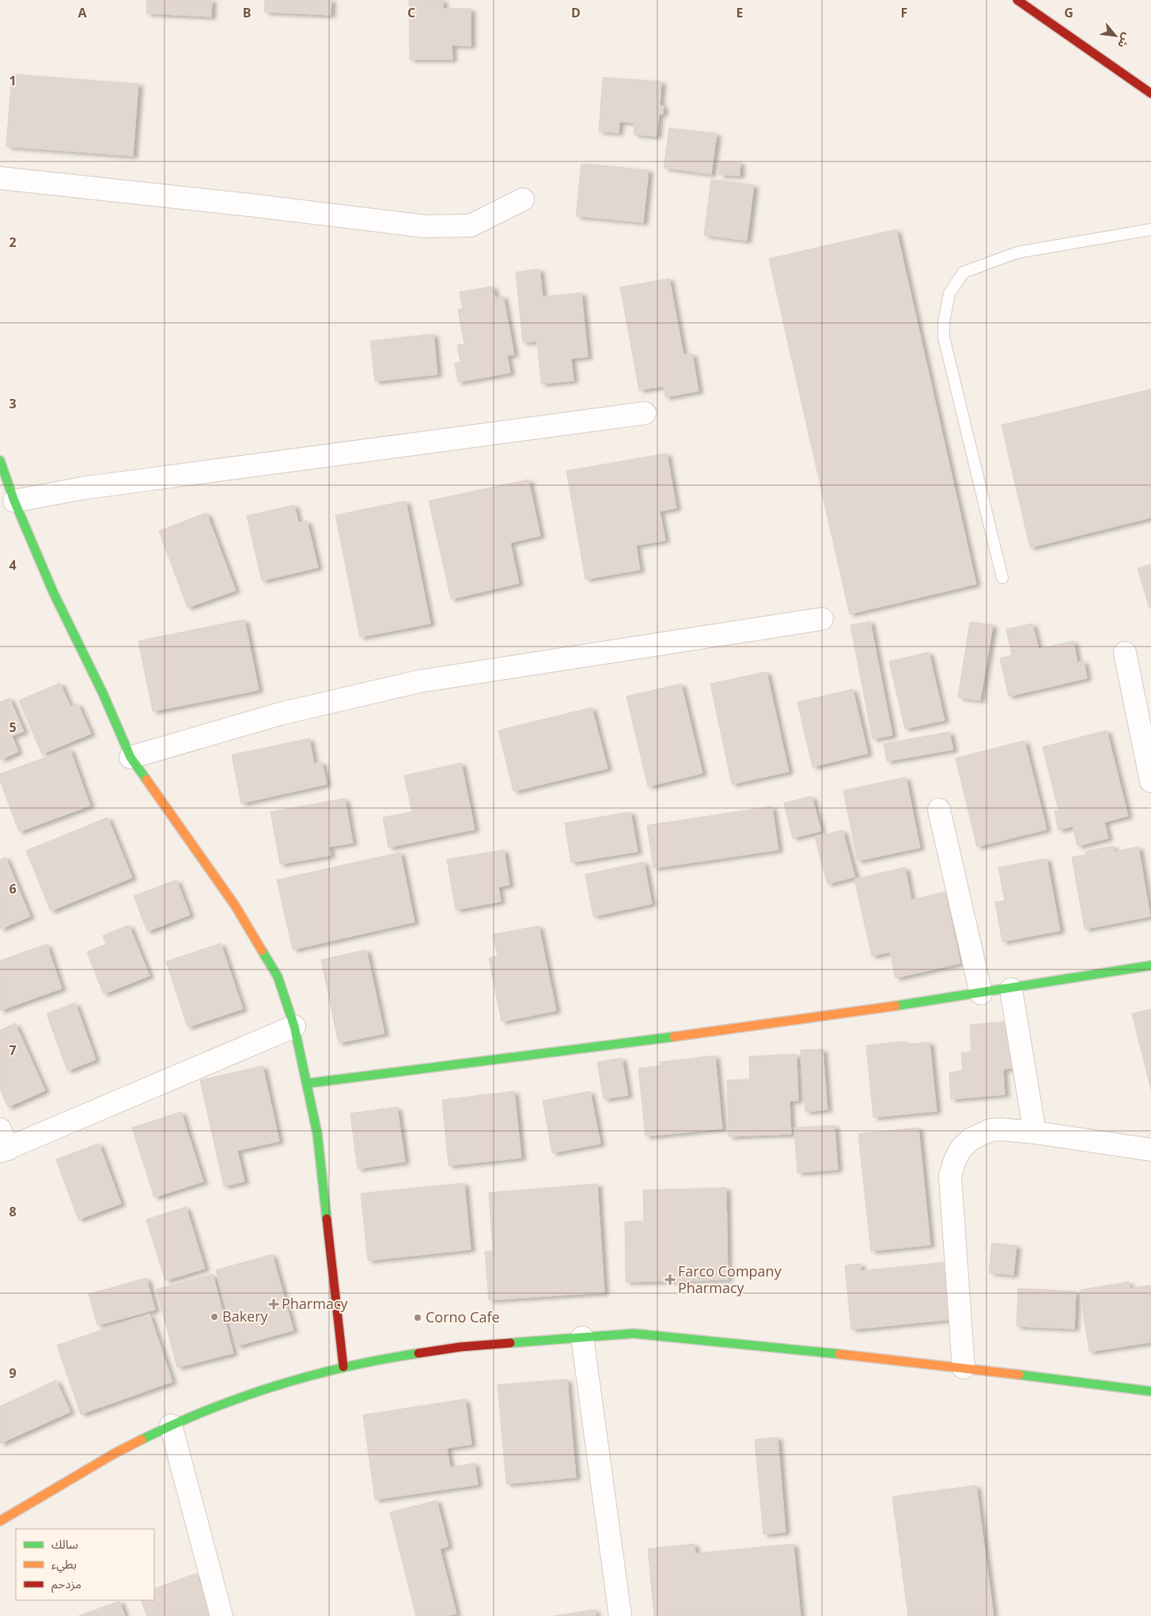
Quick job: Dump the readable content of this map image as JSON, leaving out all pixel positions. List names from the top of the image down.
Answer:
{
  "places": {
    "health": ["Farco Company Pharmacy", "Pharmacy"],
    "other": ["Bakery", "Corno Cafe"]
  },
  "legend": ["سالك", "بطيء", "مزدحم"],
  "north": "bottom right",
  "grid": {
    "columns": [
      "A",
      "B",
      "C",
      "D",
      "E",
      "F",
      "G"
    ],
    "rows": [
      "1",
      "2",
      "3",
      "4",
      "5",
      "6",
      "7",
      "8",
      "9"
    ]
  }
}
